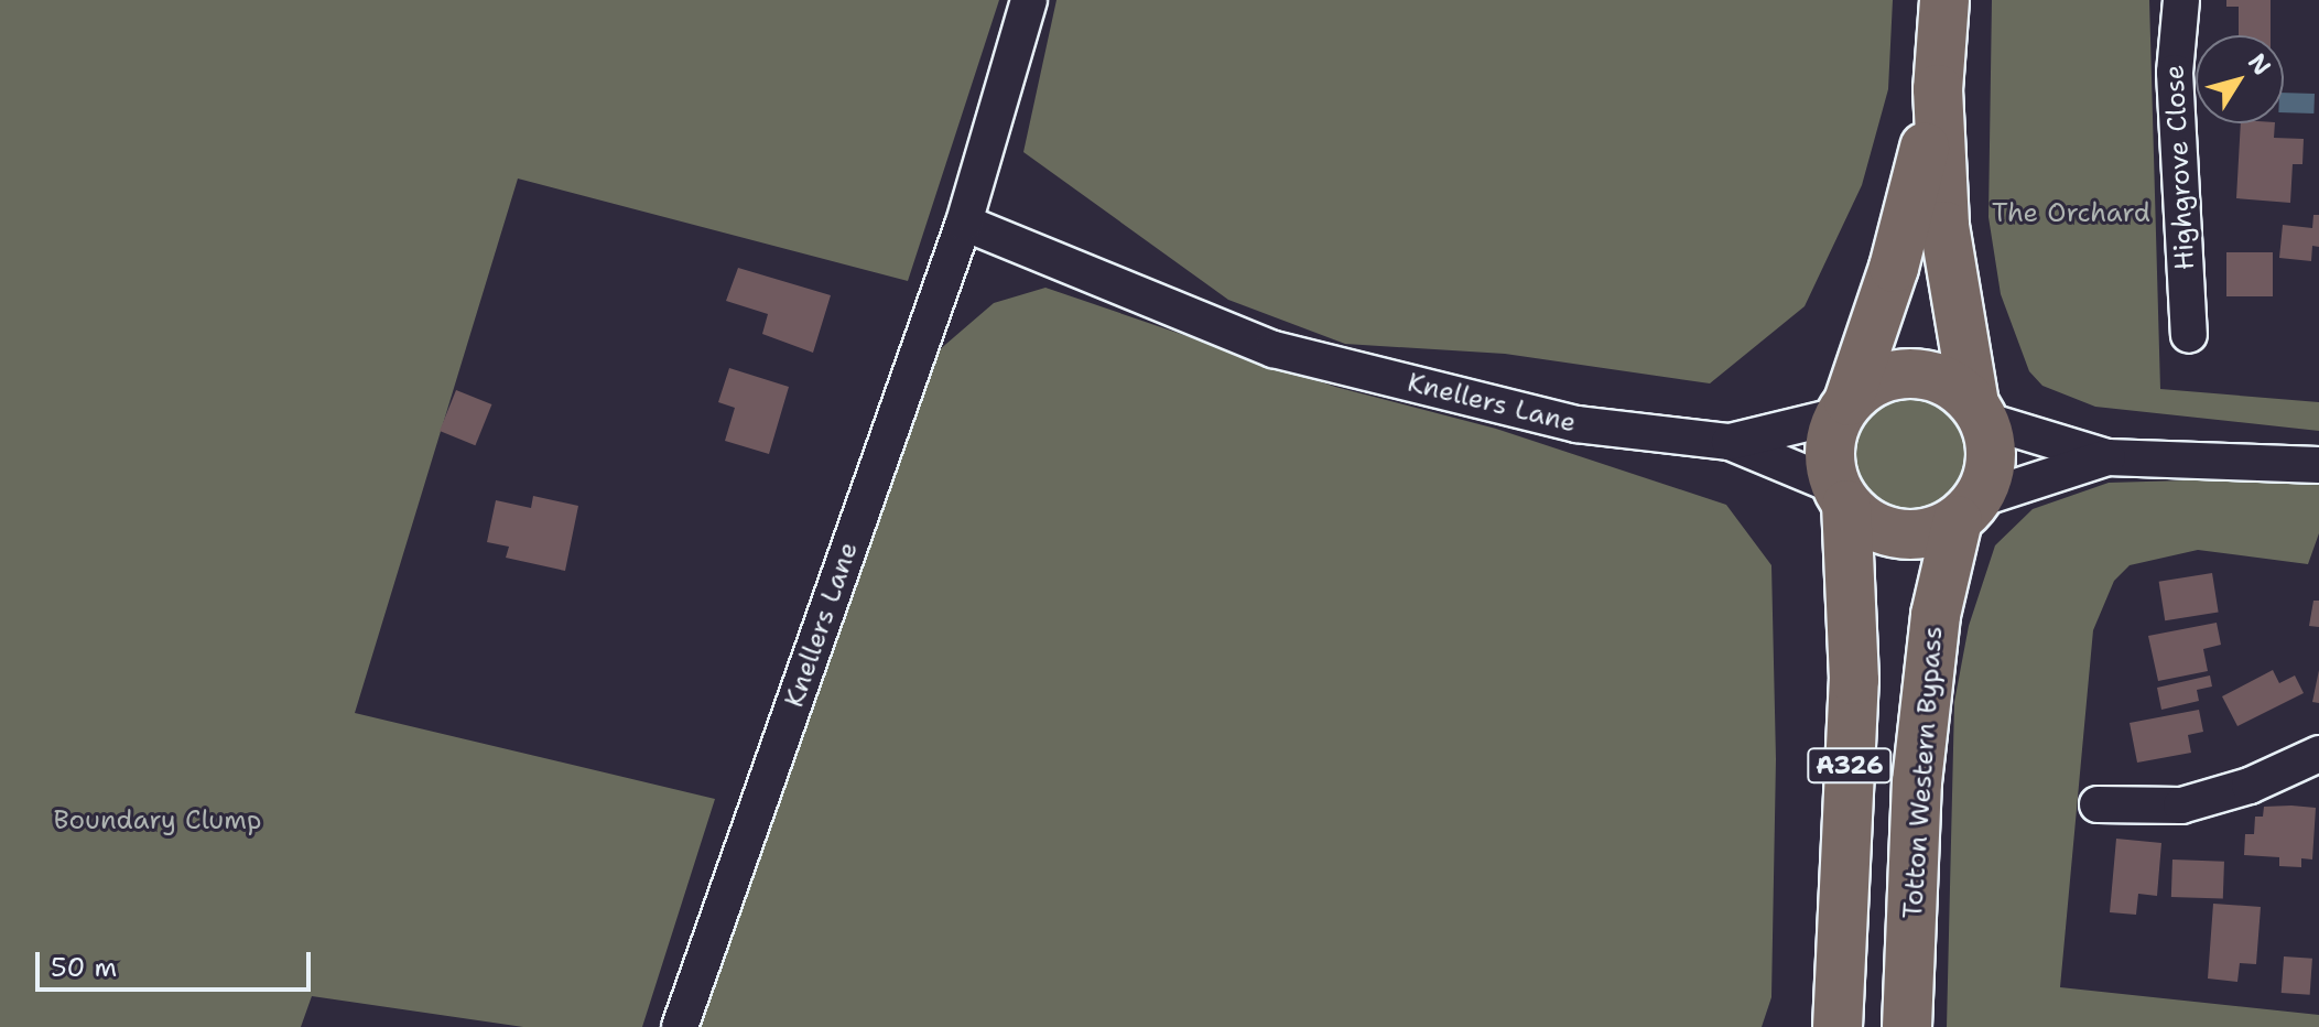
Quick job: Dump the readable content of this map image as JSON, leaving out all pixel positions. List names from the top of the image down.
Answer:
{
  "streets": {
    "main road": ["A326", "Totton Western Bypass"],
    "street": ["Highgrove Close", "Knellers Lane"]
  },
  "crossings": [
    ["Knellers Lane", "A326"],
    ["Knellers Lane", "Totton Western Bypass"],
    ["A326", "Totton Western Bypass"]
  ],
  "parks": ["The Orchard", "Boundary Clump"],
  "scale_bar": "50 m",
  "north": "top right"
}
